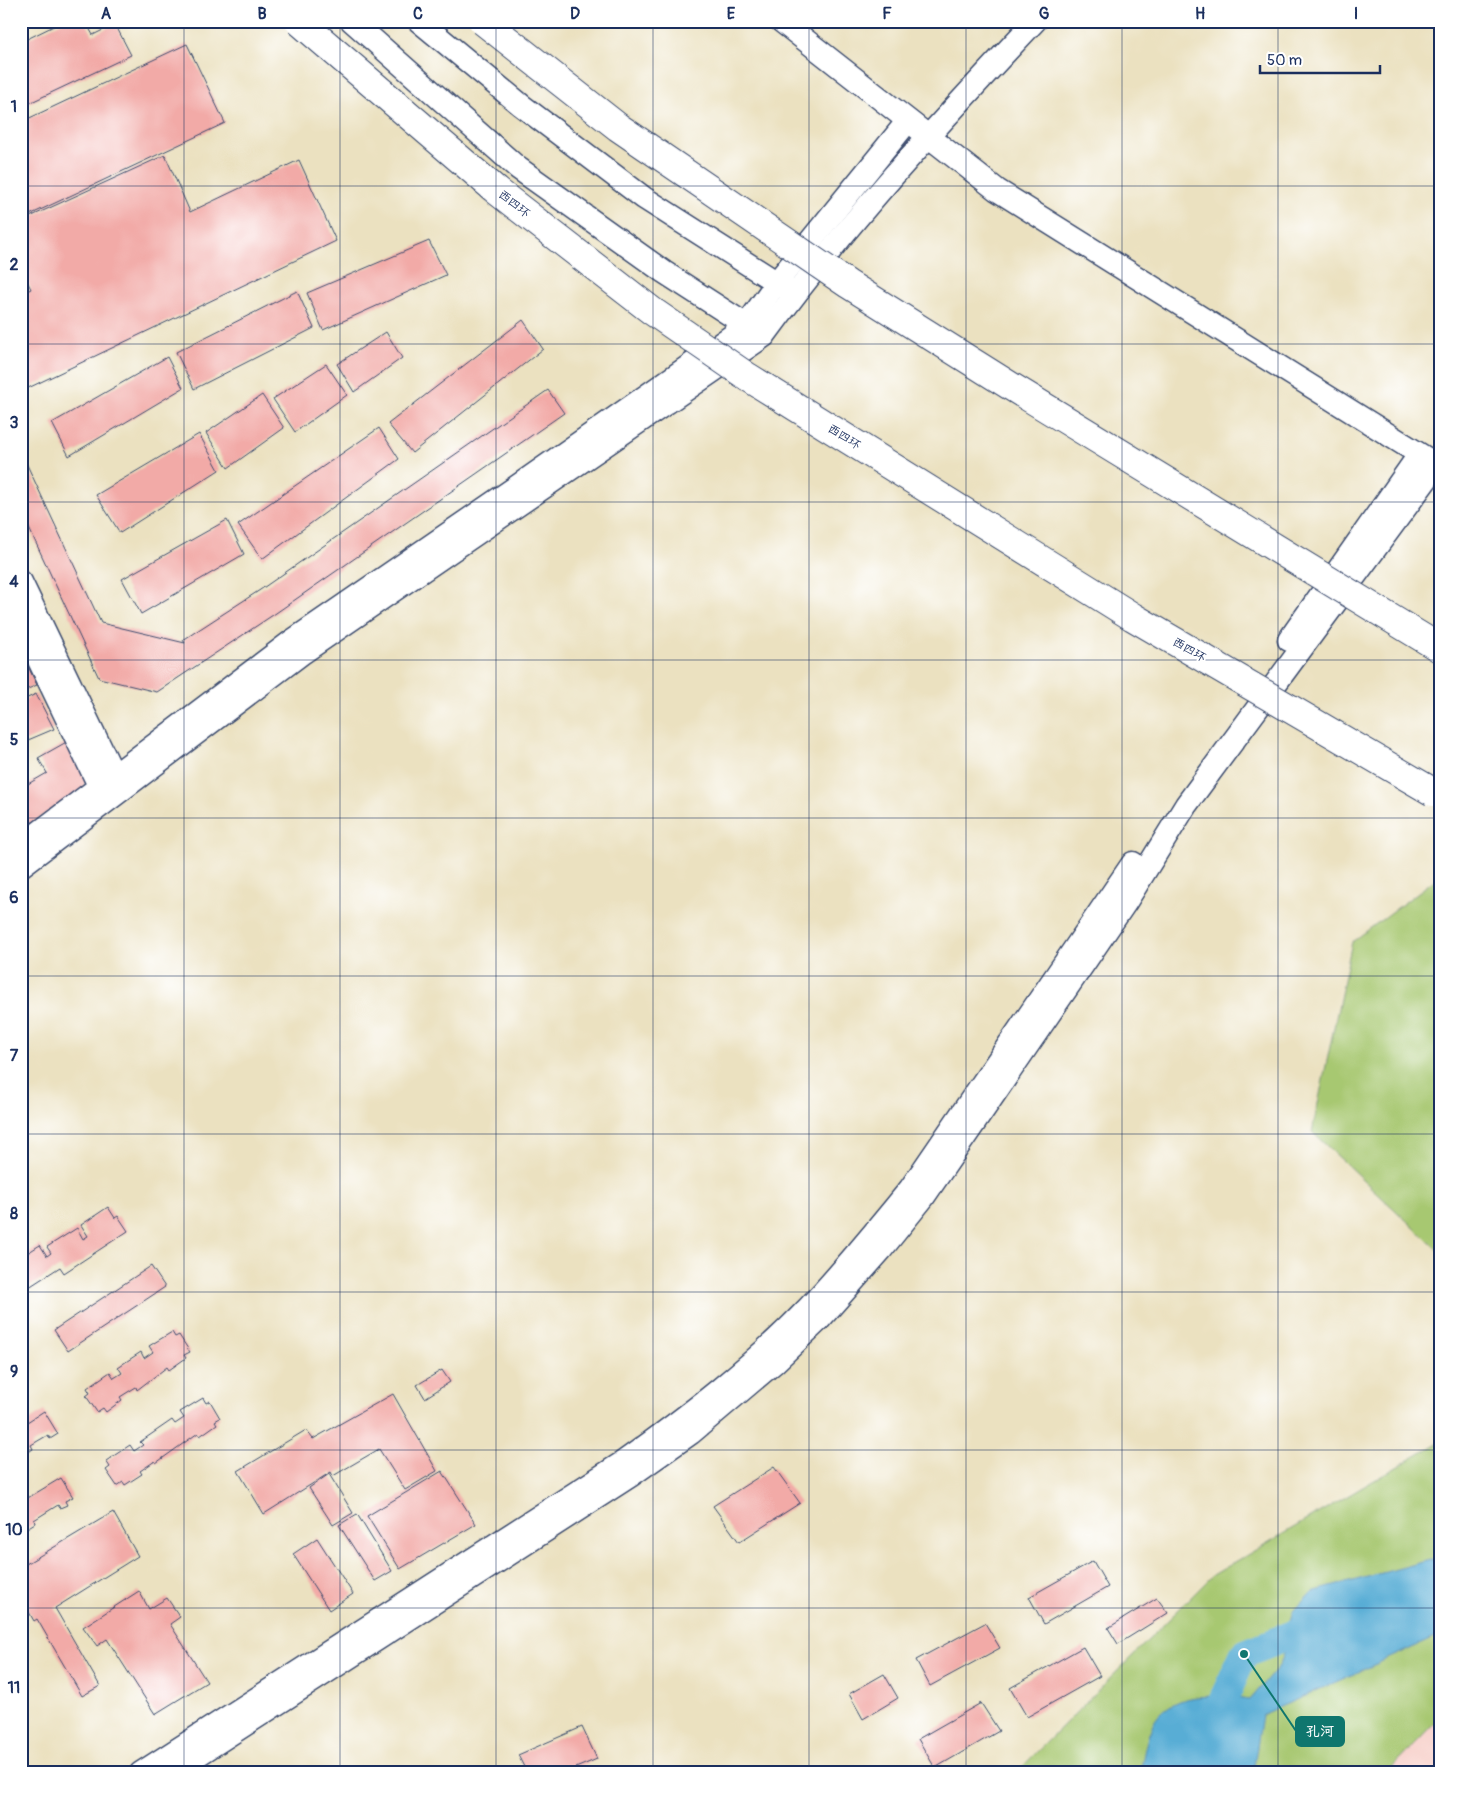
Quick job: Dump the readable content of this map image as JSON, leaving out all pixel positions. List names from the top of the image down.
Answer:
{
  "streets": {
    "highway": ["西四环"]
  },
  "places": ["孔河"],
  "scale_bar": "50 m",
  "grid": {
    "columns": [
      "A",
      "B",
      "C",
      "D",
      "E",
      "F",
      "G",
      "H",
      "I"
    ],
    "rows": [
      "1",
      "2",
      "3",
      "4",
      "5",
      "6",
      "7",
      "8",
      "9",
      "10",
      "11"
    ]
  }
}
